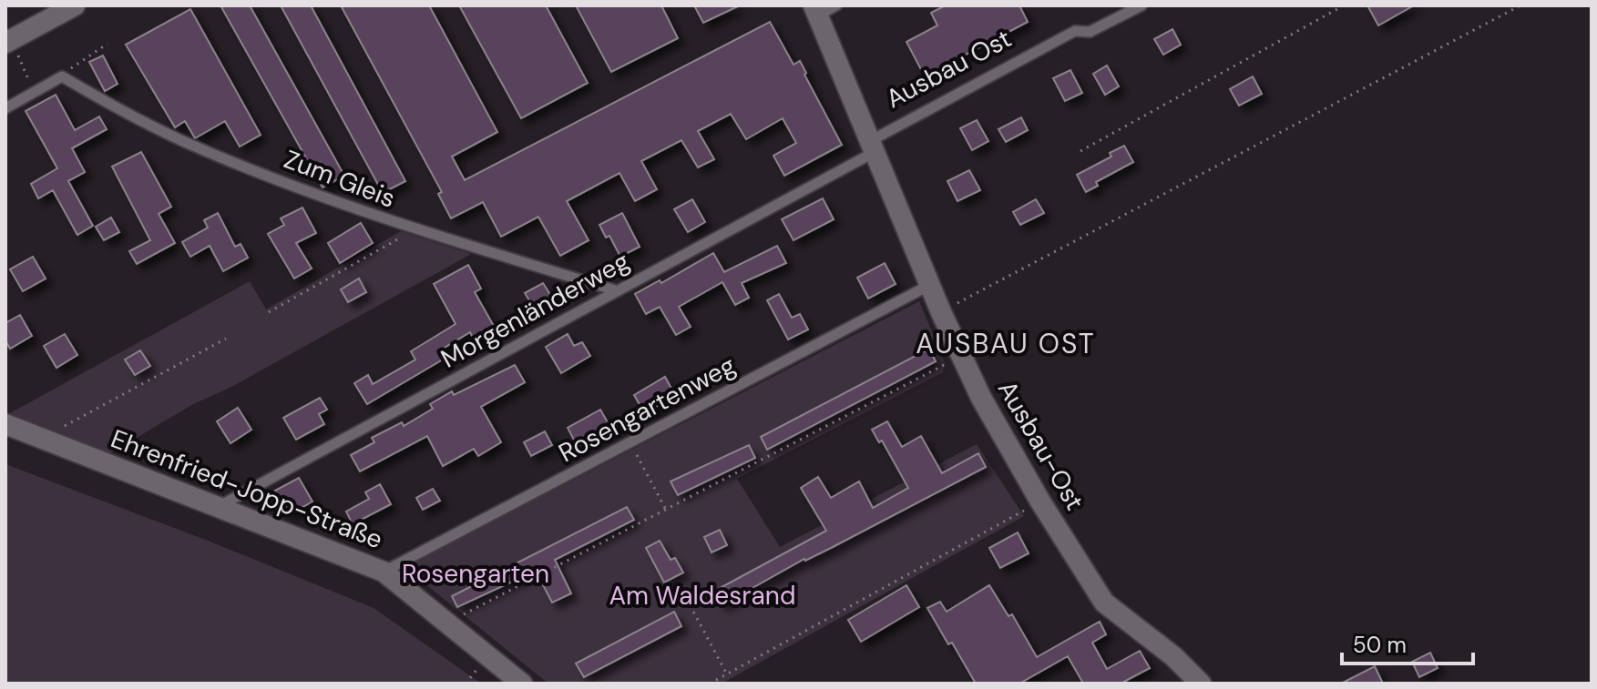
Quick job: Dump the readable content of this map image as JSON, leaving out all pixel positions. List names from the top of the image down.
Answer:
{
  "streets": {
    "street": ["Ausbau-Ost", "Ehrenfried-Jopp-Straße"],
    "lane": [
      "Ausbau Ost",
      "Zum Gleis",
      "Morgenländerweg",
      "Rosengartenweg"
    ]
  },
  "crossings": [
    ["Ausbau Ost", "Morgenländerweg"],
    ["Ausbau Ost", "Ausbau-Ost"],
    ["Zum Gleis", "Morgenländerweg"],
    ["Morgenländerweg", "Ausbau-Ost"],
    ["Morgenländerweg", "Ehrenfried-Jopp-Straße"],
    ["Rosengartenweg", "Ausbau-Ost"],
    ["Rosengartenweg", "Ehrenfried-Jopp-Straße"]
  ],
  "districts": ["AUSBAU OST"],
  "parks": ["Rosengarten", "Am Waldesrand"],
  "scale_bar": "50 m"
}
